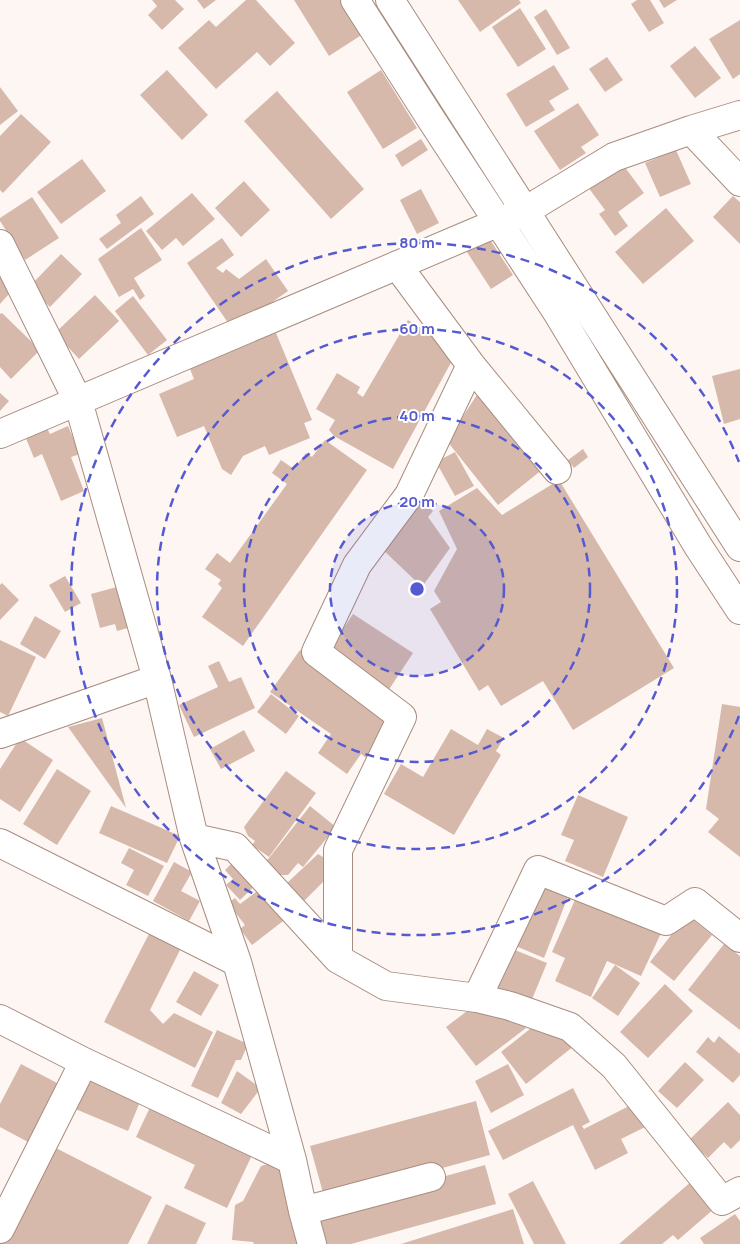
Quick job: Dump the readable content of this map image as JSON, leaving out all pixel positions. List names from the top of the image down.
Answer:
{
  "rings": [
    "80 m",
    "60 m",
    "40 m",
    "20 m"
  ]
}
